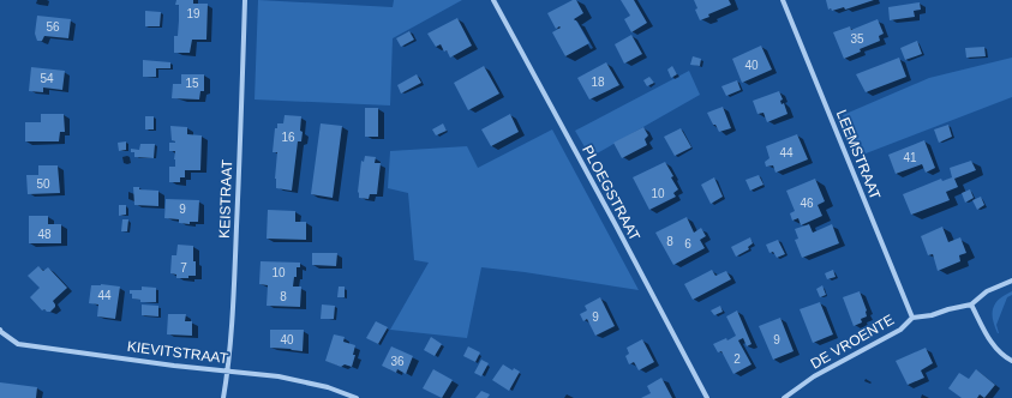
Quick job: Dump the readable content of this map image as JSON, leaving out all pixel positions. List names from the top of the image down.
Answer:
{
  "streets": {
    "street": [
      "LEEMSTRAAT",
      "PLOEGSTRAAT",
      "KEISTRAAT",
      "DE VROENTE",
      "KIEVITSTRAAT"
    ]
  },
  "crossings": [
    ["LEEMSTRAAT", "DE VROENTE"],
    ["KEISTRAAT", "KIEVITSTRAAT"]
  ],
  "house_numbers": [
    "19",
    "56",
    "35",
    "40",
    "54",
    "18",
    "15",
    "16",
    "44",
    "41",
    "50",
    "10",
    "46",
    "9",
    "48",
    "8",
    "6",
    "7",
    "10",
    "44",
    "8",
    "9",
    "40",
    "9",
    "2",
    "36"
  ]
}
